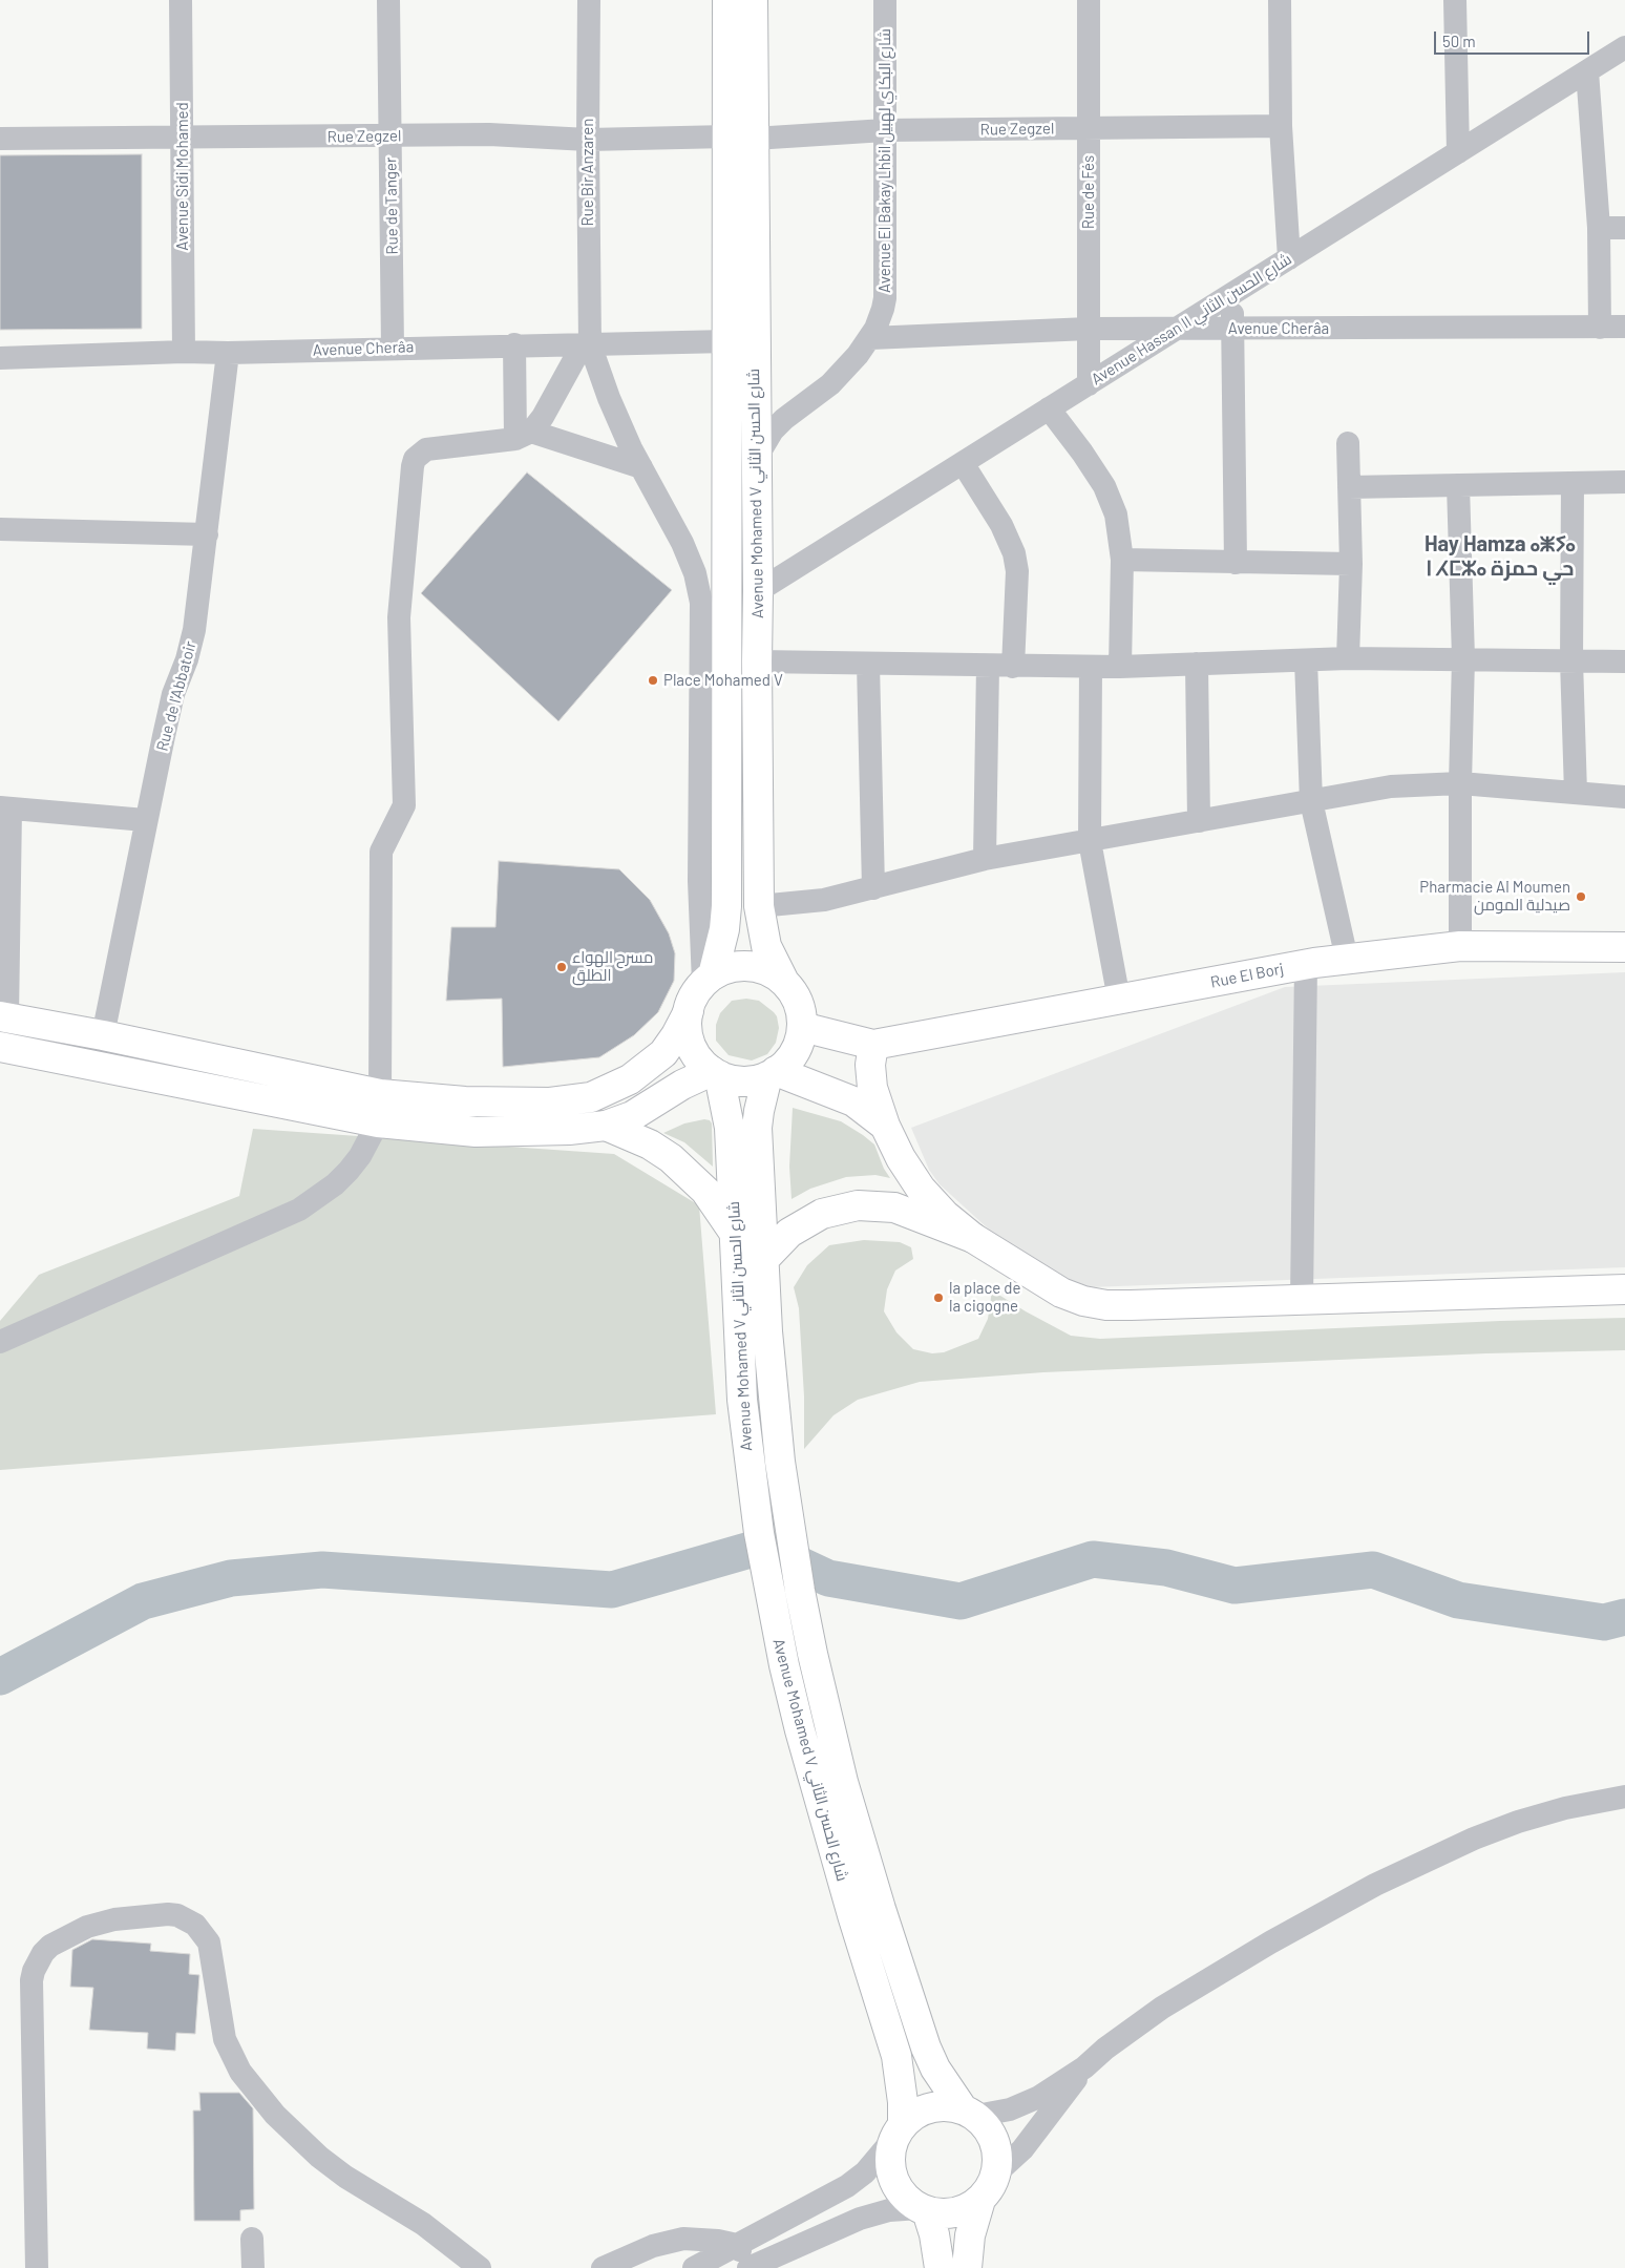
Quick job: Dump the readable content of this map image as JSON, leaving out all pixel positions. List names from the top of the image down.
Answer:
{
  "streets": {
    "main road": ["Avenue Mohamed V شارع الحسن الثاني", "Rue El Borj"],
    "street": [
      "Rue Zegzel",
      "Avenue El Bakay Lhbil شارع البكاي لهبيل",
      "Rue Bir Anzaren",
      "Avenue Sidi Mohamed",
      "Rue de Fés",
      "Rue de Tanger",
      "Avenue Hassan II شارع الحسن الثاني",
      "Avenue Cherâa",
      "Rue de l'Abbatoir"
    ]
  },
  "crossings": [
    ["Rue Zegzel", "Avenue El Bakay Lhbil شارع البكاي لهبيل"],
    ["Rue Zegzel", "Rue Bir Anzaren"],
    ["Rue Zegzel", "Avenue Sidi Mohamed"],
    ["Rue Zegzel", "Rue de Fés"],
    ["Rue Zegzel", "Rue de Tanger"],
    ["Rue Zegzel", "Avenue Mohamed V شارع الحسن الثاني"],
    ["Avenue El Bakay Lhbil شارع البكاي لهبيل", "Avenue Cherâa"],
    ["Avenue El Bakay Lhbil شارع البكاي لهبيل", "Avenue Mohamed V شارع الحسن الثاني"],
    ["Rue Bir Anzaren", "Avenue Cherâa"],
    ["Avenue Sidi Mohamed", "Avenue Cherâa"],
    ["Rue de Fés", "Avenue Hassan II شارع الحسن الثاني"],
    ["Rue de Fés", "Avenue Cherâa"],
    ["Rue de Tanger", "Avenue Cherâa"],
    ["Avenue Hassan II شارع الحسن الثاني", "Avenue Cherâa"],
    ["Avenue Hassan II شارع الحسن الثاني", "Avenue Mohamed V شارع الحسن الثاني"],
    ["Avenue Cherâa", "Avenue Mohamed V شارع الحسن الثاني"],
    ["Avenue Cherâa", "Rue de l'Abbatoir"]
  ],
  "districts": ["Hay Hamza ⴰⵥⵢⴰ ⵏ ⵃⵎⵣⴰ حي حمزة"],
  "places": [
    "Place Mohamed V",
    "Pharmacie Al Moumen صيدلية المومن",
    "مسرح الهواء الطلق",
    "la place de la cigogne"
  ],
  "scale_bar": "50 m"
}
